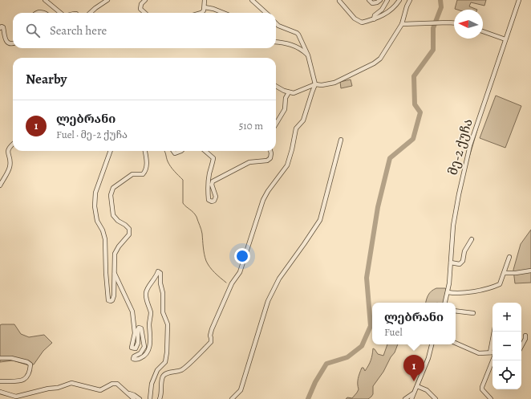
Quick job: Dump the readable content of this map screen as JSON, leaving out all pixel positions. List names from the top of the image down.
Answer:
{
  "streets": {
    "street": ["მე-2 ქუჩა"]
  },
  "north": "left",
  "page": {
    "search": "Search here",
    "heading": "Nearby",
    "list": [
      {
        "mark": "1",
        "name": "ლებრანი",
        "note": "Fuel · მე-2 ქუჩა",
        "value": "510 m"
      }
    ],
    "map_buttons": ["+", "−"],
    "popup": ["ლებრანი", "Fuel"],
    "pins": "1"
  }
}
